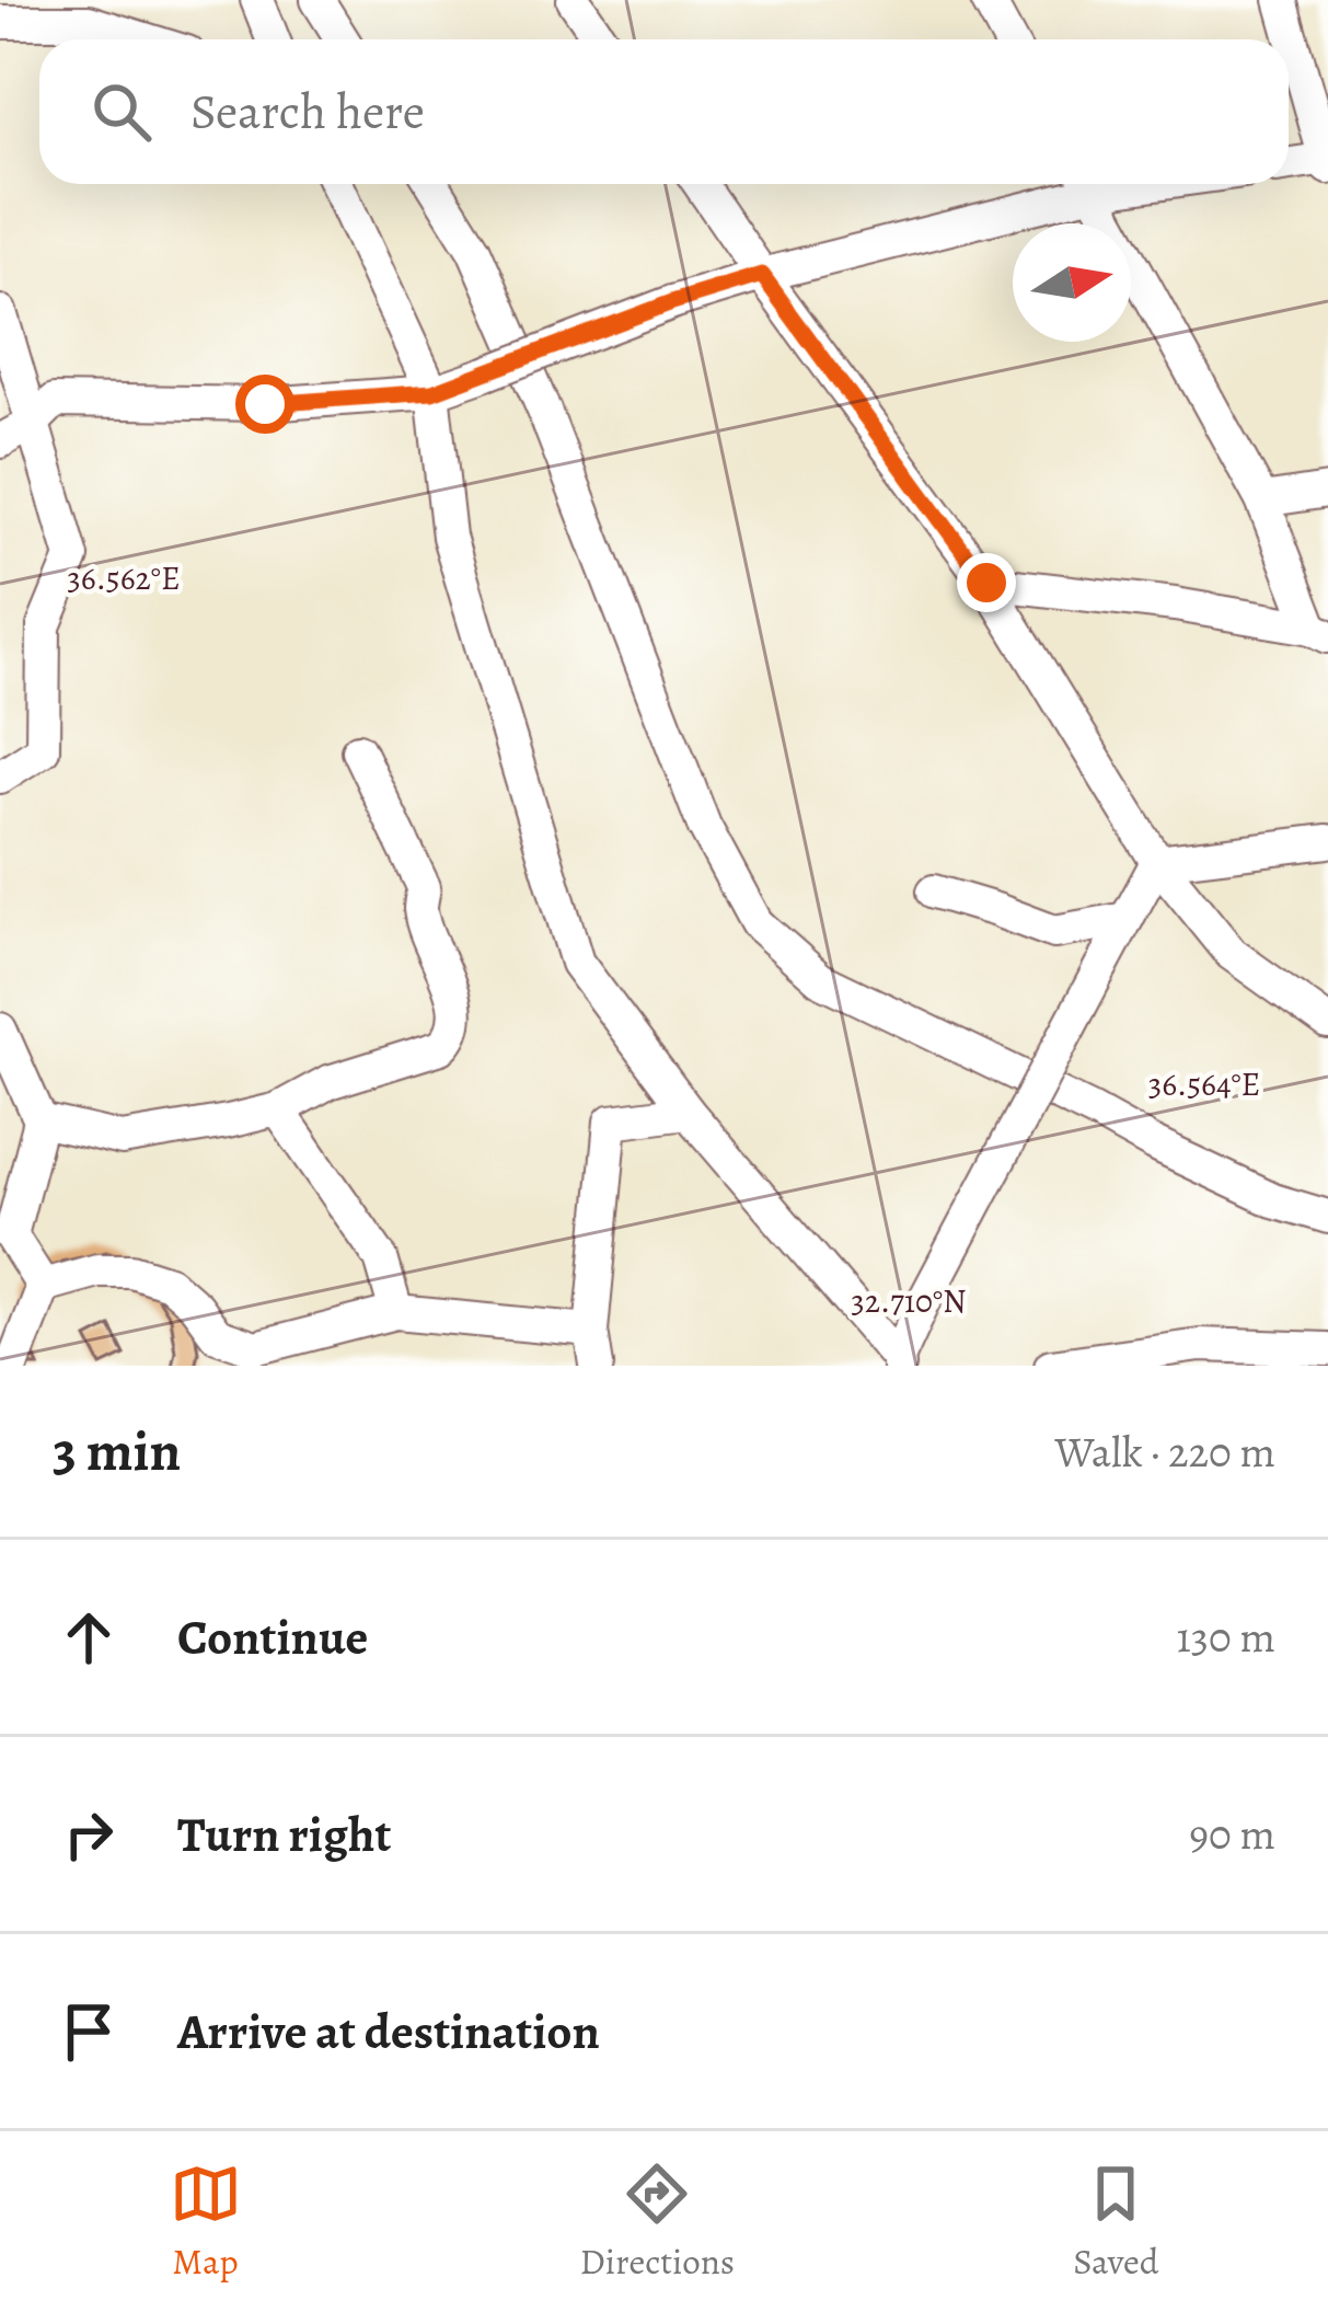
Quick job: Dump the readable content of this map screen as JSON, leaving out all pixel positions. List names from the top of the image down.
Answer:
{
  "north": "right",
  "page": {
    "search": "Search here",
    "heading": ["3 min", "Walk · 220 m"],
    "list": [
      ["Continue", "130 m"],
      ["Turn right", "90 m"],
      "Arrive at destination"
    ],
    "nav": ["Map", "Directions", "Saved"]
  },
  "coordinates": ["36.562°E", "36.564°E", "32.710°N"]
}
